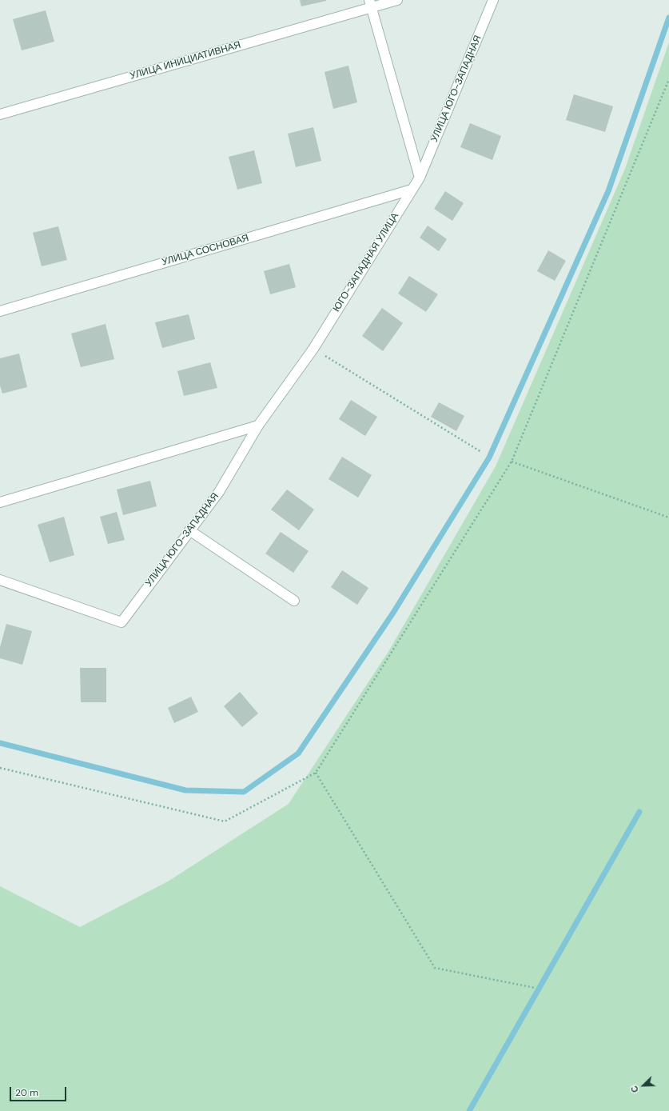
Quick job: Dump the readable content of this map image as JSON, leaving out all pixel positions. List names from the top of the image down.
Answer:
{
  "streets": {
    "street": [
      "УЛИЦА ИНИЦИАТИВНАЯ",
      "УЛИЦА ЮГО-ЗАПАДНАЯ",
      "УЛИЦА СОСНОВАЯ",
      "ЮГО-ЗАПАДНАЯ УЛИЦА"
    ]
  },
  "crossings": [
    ["УЛИЦА ЮГО-ЗАПАДНАЯ", "ЮГО-ЗАПАДНАЯ УЛИЦА"],
    ["УЛИЦА СОСНОВАЯ", "ЮГО-ЗАПАДНАЯ УЛИЦА"]
  ],
  "scale_bar": "20 m",
  "north": "bottom left"
}
